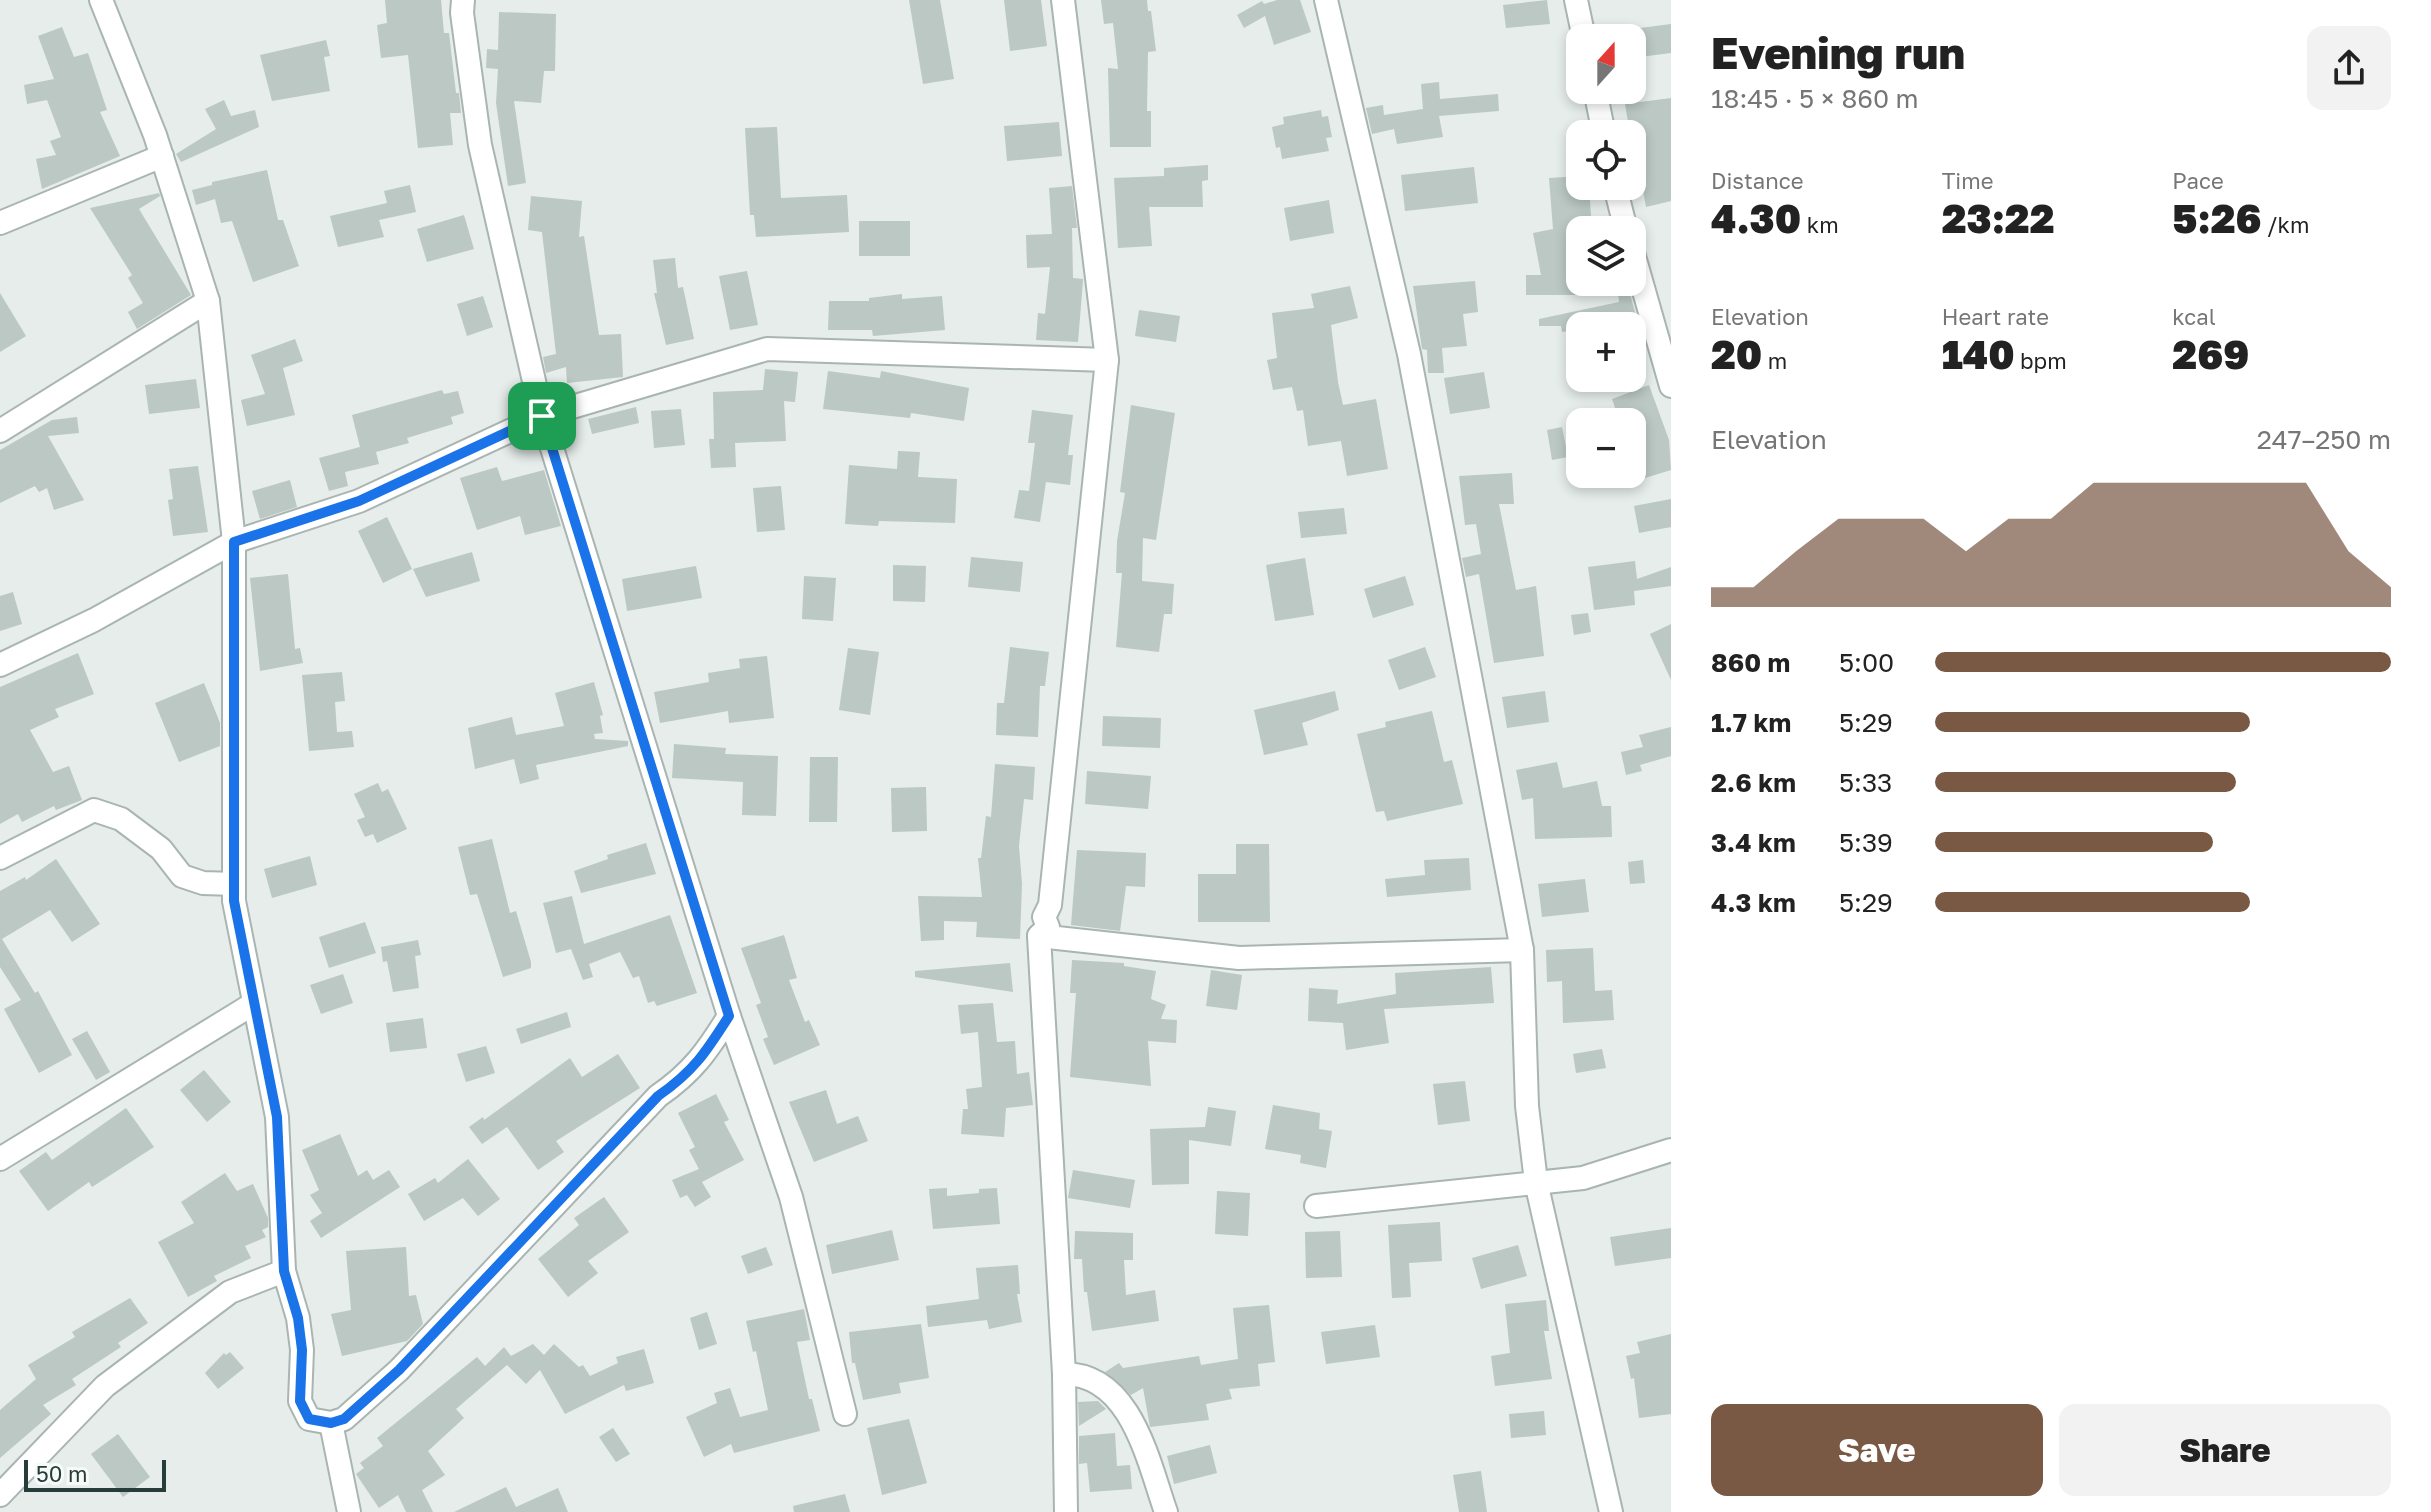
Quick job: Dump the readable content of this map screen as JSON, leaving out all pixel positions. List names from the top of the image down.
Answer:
{
  "scale_bar": "50 m",
  "north": "top",
  "page": {
    "heading": ["Evening run", "18:45 · 5 × 860 m"],
    "map_buttons": ["+", "−"],
    "stats": [
      ["Distance", "4.30 km"],
      ["Time", "23:22"],
      ["Pace", "5:26 /km"],
      ["Elevation", "20 m"],
      ["Heart rate", "140 bpm"],
      ["kcal", "269"]
    ],
    "chart": ["Elevation", "247–250 m"],
    "list": [
      {
        "name": "860 m",
        "note": "5:00"
      },
      {
        "name": "1.7 km",
        "note": "5:29"
      },
      {
        "name": "2.6 km",
        "note": "5:33"
      },
      {
        "name": "3.4 km",
        "note": "5:39"
      },
      {
        "name": "4.3 km",
        "note": "5:29"
      }
    ],
    "buttons": ["Save", "Share"],
    "scale": "50 m"
  }
}
